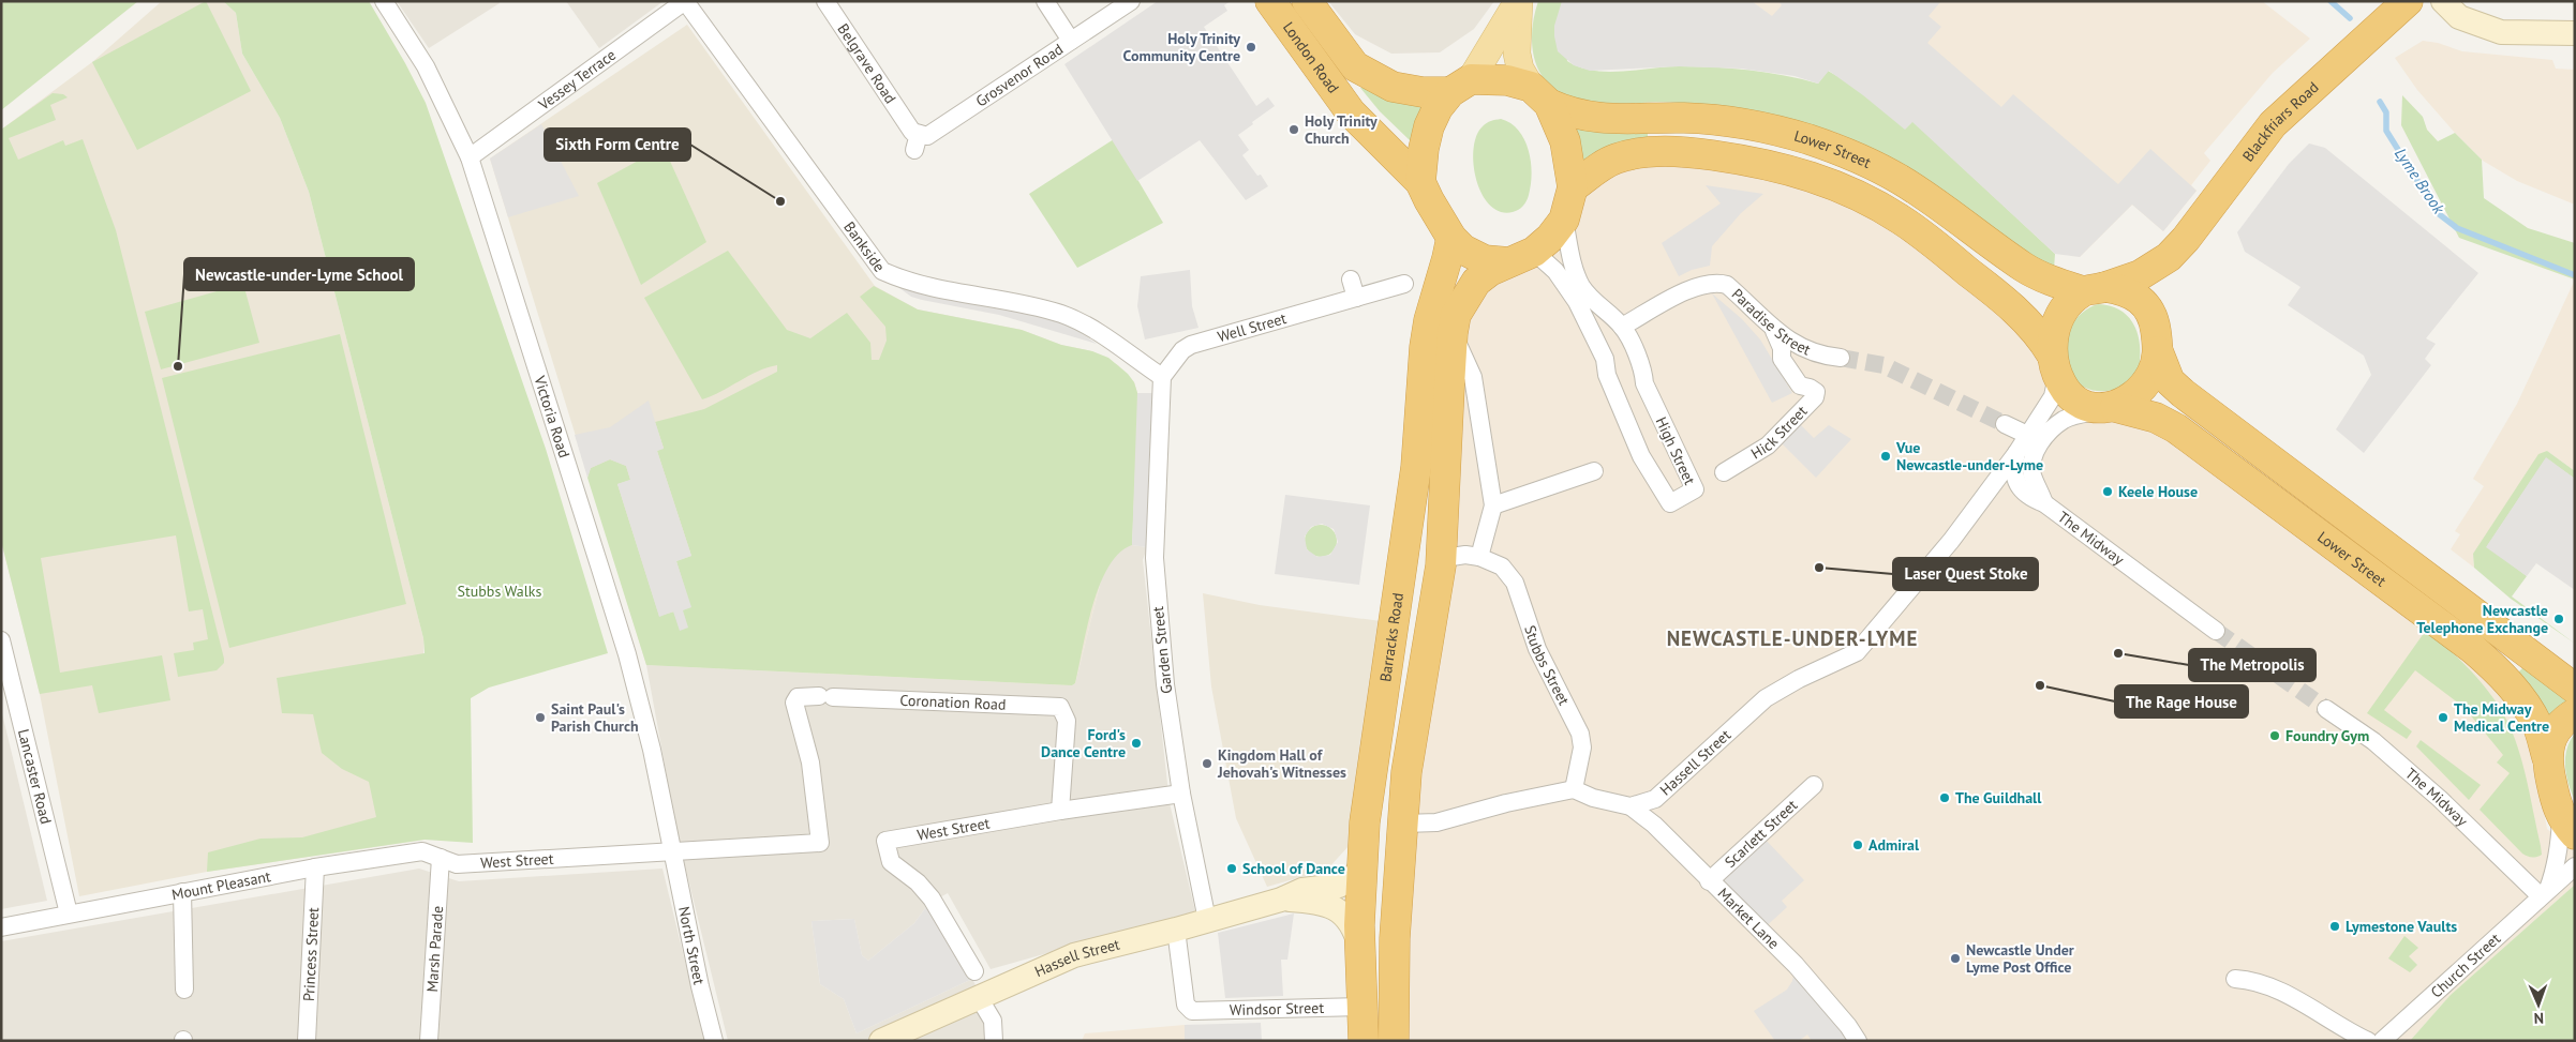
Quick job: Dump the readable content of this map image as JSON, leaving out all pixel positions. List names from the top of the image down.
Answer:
{
  "streets": {
    "highway": [
      "London Road",
      "Blackfriars Road",
      "Lower Street",
      "Barracks Road"
    ],
    "street": [
      "Belgrave Road",
      "Grosvenor Road",
      "Vessey Terrace",
      "Bankside",
      "Paradise Street",
      "Well Street",
      "Victoria Road",
      "Hick Street",
      "High Street",
      "The Midway",
      "Garden Street",
      "Stubbs Street",
      "Coronation Road",
      "Hassell Street",
      "Lancaster Road",
      "West Street",
      "Scarlett Street",
      "Mount Pleasant",
      "Market Lane",
      "North Street",
      "Marsh Parade",
      "Princess Street",
      "Church Street",
      "Windsor Street"
    ]
  },
  "crossings": [
    ["London Road", "Lower Street"],
    ["London Road", "High Street"],
    ["London Road", "Barracks Road"],
    ["Belgrave Road", "Grosvenor Road"],
    ["Vessey Terrace", "Bankside"],
    ["Vessey Terrace", "Victoria Road"],
    ["Blackfriars Road", "Lower Street"],
    ["Blackfriars Road", "Hassell Street"],
    ["Lower Street", "High Street"],
    ["Lower Street", "Barracks Road"],
    ["Lower Street", "Hassell Street"],
    ["Bankside", "Well Street"],
    ["Bankside", "Garden Street"],
    ["Paradise Street", "Hick Street"],
    ["Paradise Street", "High Street"],
    ["Well Street", "Garden Street"],
    ["Victoria Road", "West Street"],
    ["Victoria Road", "North Street"],
    ["High Street", "Barracks Road"],
    ["The Midway", "Hassell Street"],
    ["The Midway", "Church Street"],
    ["Barracks Road", "Hassell Street"],
    ["Barracks Road", "Windsor Street"],
    ["Garden Street", "Hassell Street"],
    ["Garden Street", "West Street"],
    ["Coronation Road", "West Street"],
    ["Hassell Street", "Market Lane"],
    ["Hassell Street", "Windsor Street"],
    ["Lancaster Road", "Mount Pleasant"],
    ["West Street", "Mount Pleasant"],
    ["West Street", "North Street"],
    ["West Street", "Marsh Parade"],
    ["Scarlett Street", "Market Lane"],
    ["Mount Pleasant", "Marsh Parade"],
    ["Mount Pleasant", "Princess Street"]
  ],
  "districts": ["NEWCASTLE-UNDER-LYME"],
  "water": ["Lyme Brook"],
  "parks": ["Stubbs Walks"],
  "places": [
    "Holy Trinity Community Centre",
    "Holy Trinity Church",
    "Sixth Form Centre",
    "Newcastle-under-Lyme School",
    "Vue Newcastle-under-Lyme",
    "Keele House",
    "Laser Quest Stoke",
    "Newcastle Telephone Exchange",
    "The Metropolis",
    "The Rage House",
    "Saint Paul's Parish Church",
    "The Midway Medical Centre",
    "Foundry Gym",
    "Ford's Dance Centre",
    "Kingdom Hall of Jehovah's Witnesses",
    "The Guildhall",
    "Admiral",
    "School of Dance",
    "Lymestone Vaults",
    "Newcastle Under Lyme Post Office"
  ],
  "north": "bottom"
}
